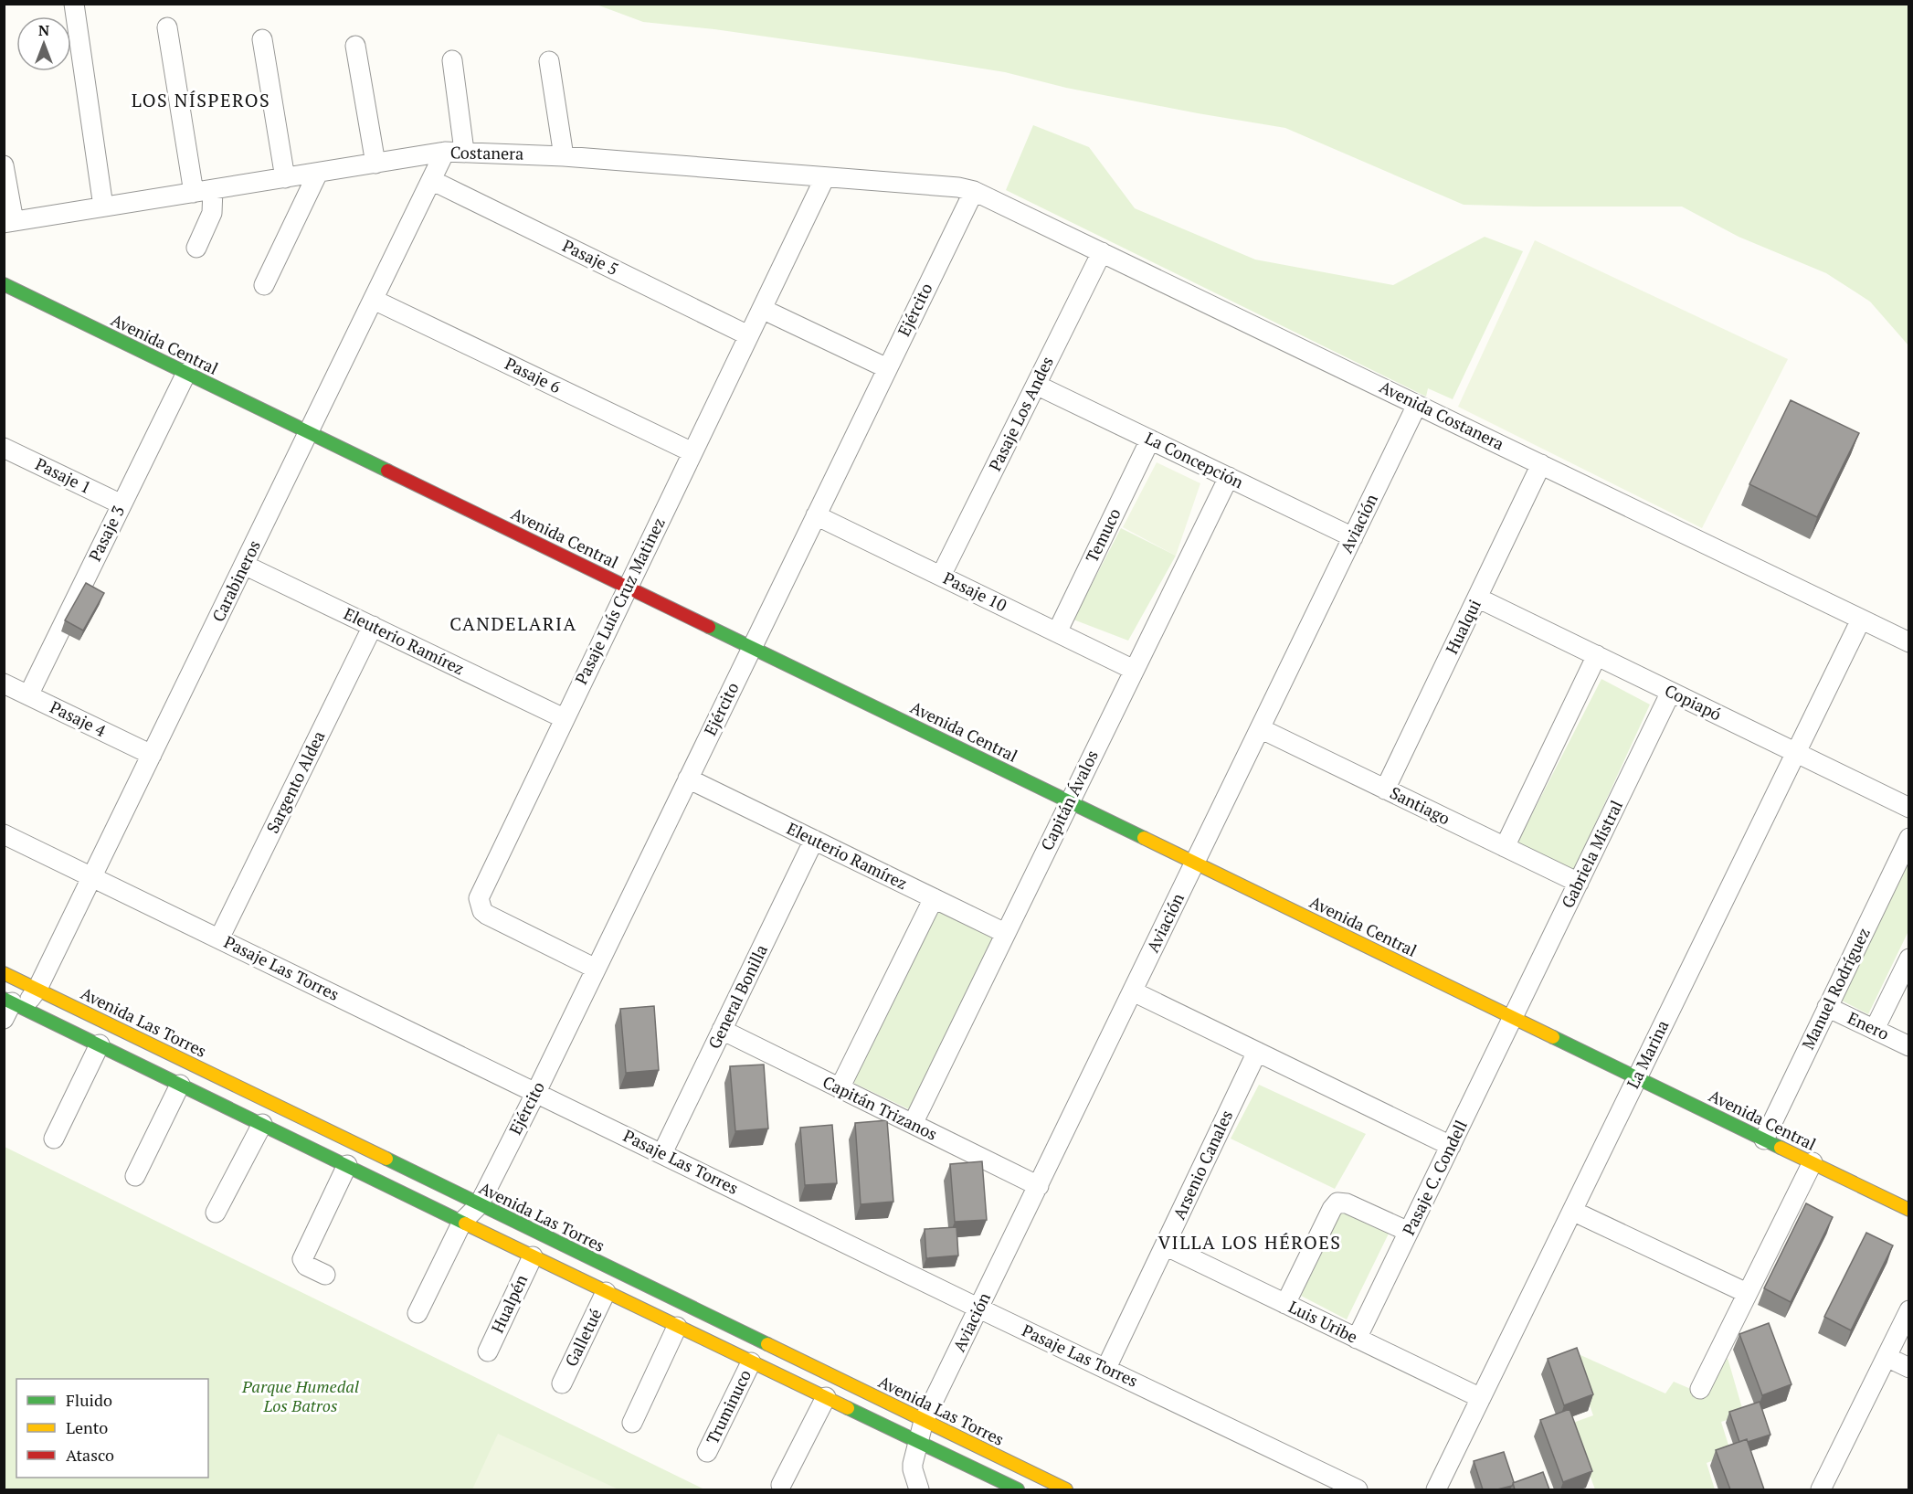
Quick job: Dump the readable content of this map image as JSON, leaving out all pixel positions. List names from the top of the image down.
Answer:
{
  "streets": {
    "street": [
      "Costanera",
      "Pasaje 5",
      "Ejército",
      "Avenida Central",
      "Pasaje 6",
      "Pasaje Los Andes",
      "Avenida Costanera",
      "La Concepción",
      "Pasaje 1",
      "Aviación",
      "Pasaje 3",
      "Temuco",
      "Carabineros",
      "Pasaje 10",
      "Pasaje Luís Cruz Matinez",
      "Hualqui",
      "Eleuterio Ramírez",
      "Copiapó",
      "Pasaje 4",
      "Sargento Aldea",
      "Capitán Ávalos",
      "Santiago",
      "Gabriela Mistral",
      "Pasaje Las Torres",
      "Manuel Rodríguez",
      "General Bonilla",
      "Avenida Las Torres",
      "Enero",
      "La Marina",
      "Capitán Trizanos",
      "Arsenio Canales",
      "Pasaje C. Condell",
      "Hualpén",
      "Luis Uribe",
      "Galletué",
      "Truminuco"
    ]
  },
  "crossings": [
    ["Costanera", "Ejército"],
    ["Costanera", "Avenida Costanera"],
    ["Costanera", "Carabineros"],
    ["Costanera", "Pasaje Luís Cruz Matinez"],
    ["Pasaje 5", "Carabineros"],
    ["Pasaje 5", "Pasaje Luís Cruz Matinez"],
    ["Ejército", "Avenida Central"],
    ["Ejército", "Avenida Costanera"],
    ["Ejército", "Pasaje 10"],
    ["Ejército", "Pasaje Luís Cruz Matinez"],
    ["Ejército", "Eleuterio Ramírez"],
    ["Ejército", "Pasaje Las Torres"],
    ["Ejército", "Avenida Las Torres"],
    ["Avenida Central", "Aviación"],
    ["Avenida Central", "Pasaje 3"],
    ["Avenida Central", "Carabineros"],
    ["Avenida Central", "Pasaje Luís Cruz Matinez"],
    ["Avenida Central", "Capitán Ávalos"],
    ["Avenida Central", "Gabriela Mistral"],
    ["Avenida Central", "Manuel Rodríguez"],
    ["Avenida Central", "La Marina"],
    ["Avenida Central", "Pasaje C. Condell"],
    ["Pasaje 6", "Carabineros"],
    ["Pasaje 6", "Pasaje Luís Cruz Matinez"],
    ["Pasaje Los Andes", "Avenida Costanera"],
    ["Pasaje Los Andes", "La Concepción"],
    ["Pasaje Los Andes", "Pasaje 10"],
    ["Avenida Costanera", "Aviación"],
    ["Avenida Costanera", "Hualqui"],
    ["Avenida Costanera", "La Marina"],
    ["La Concepción", "Aviación"],
    ["La Concepción", "Temuco"],
    ["La Concepción", "Capitán Ávalos"],
    ["Pasaje 1", "Pasaje 3"],
    ["Aviación", "Santiago"],
    ["Aviación", "Pasaje Las Torres"],
    ["Aviación", "Avenida Las Torres"],
    ["Aviación", "Capitán Trizanos"],
    ["Pasaje 3", "Pasaje 4"],
    ["Temuco", "Pasaje 10"],
    ["Carabineros", "Eleuterio Ramírez"],
    ["Carabineros", "Pasaje 4"],
    ["Carabineros", "Pasaje Las Torres"],
    ["Carabineros", "Avenida Las Torres"],
    ["Pasaje 10", "Capitán Ávalos"],
    ["Pasaje Luís Cruz Matinez", "Eleuterio Ramírez"],
    ["Hualqui", "Copiapó"],
    ["Hualqui", "Santiago"],
    ["Eleuterio Ramírez", "Sargento Aldea"],
    ["Eleuterio Ramírez", "Capitán Ávalos"],
    ["Eleuterio Ramírez", "General Bonilla"],
    ["Copiapó", "Gabriela Mistral"],
    ["Copiapó", "La Marina"],
    ["Sargento Aldea", "Pasaje Las Torres"],
    ["Capitán Ávalos", "Capitán Trizanos"],
    ["Santiago", "Gabriela Mistral"],
    ["Gabriela Mistral", "Pasaje C. Condell"],
    ["Pasaje Las Torres", "General Bonilla"],
    ["Pasaje Las Torres", "Arsenio Canales"],
    ["Manuel Rodríguez", "Enero"],
    ["General Bonilla", "Capitán Trizanos"],
    ["La Marina", "Luis Uribe"],
    ["Arsenio Canales", "Luis Uribe"],
    ["Pasaje C. Condell", "Luis Uribe"]
  ],
  "districts": ["LOS NÍSPEROS", "CANDELARIA", "VILLA LOS HÉROES"],
  "parks": ["Parque Humedal Los Batros"],
  "legend": ["Fluido", "Lento", "Atasco"],
  "north": "top"
}
